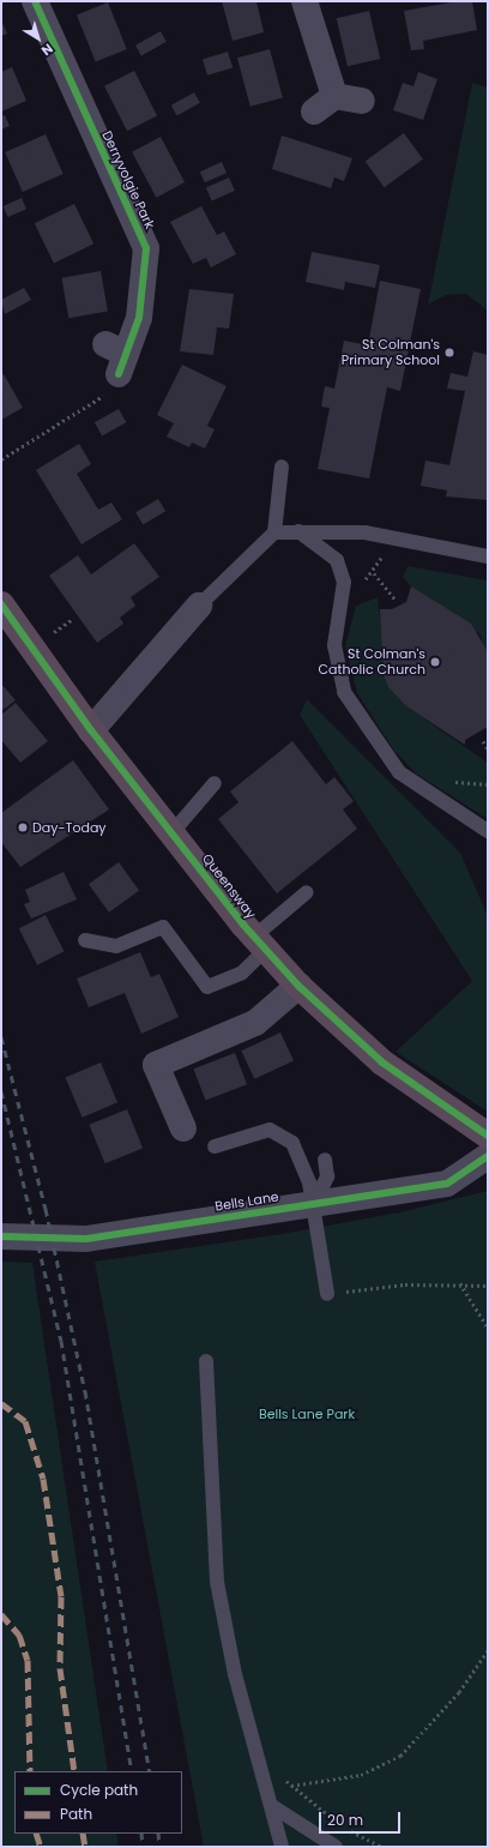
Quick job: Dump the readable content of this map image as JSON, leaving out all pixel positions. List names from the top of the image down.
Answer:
{
  "streets": {
    "highway": ["Queensway"],
    "street": ["Derryvolgie Park", "Bells Lane"]
  },
  "parks": ["Bells Lane Park"],
  "places": ["St Colman's Primary School", "St Colman's Catholic Church", "Day-Today"],
  "legend": ["Cycle path", "Path"],
  "scale_bar": "20 m",
  "north": "bottom right"
}
